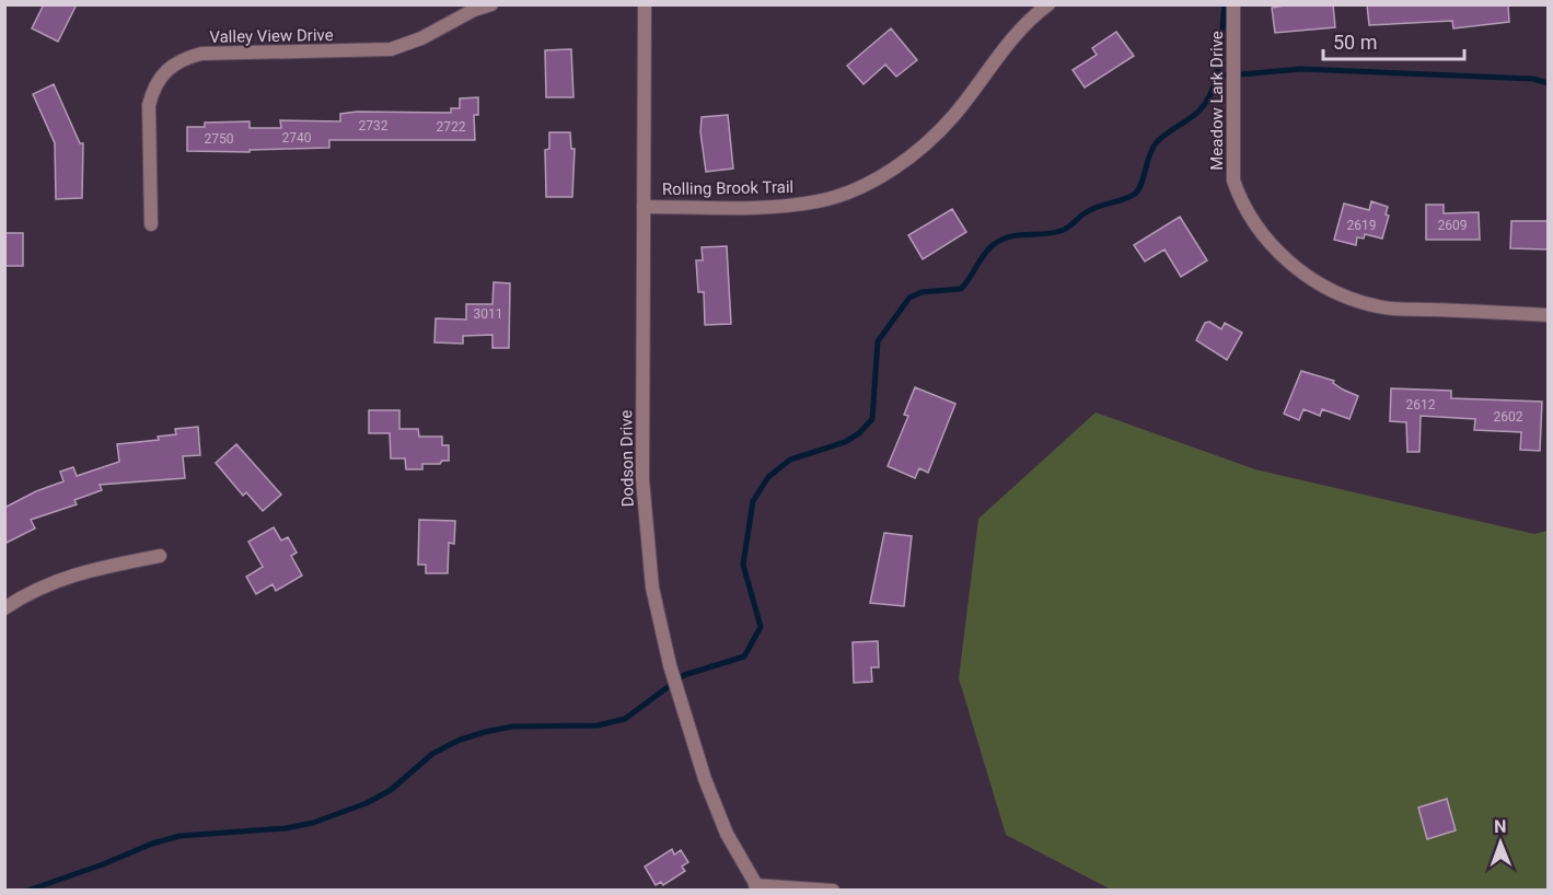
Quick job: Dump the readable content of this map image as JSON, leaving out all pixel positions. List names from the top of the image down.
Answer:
{
  "streets": {
    "street": [
      "Valley View Drive",
      "Meadow Lark Drive",
      "Rolling Brook Trail",
      "Dodson Drive"
    ]
  },
  "crossings": [
    ["Rolling Brook Trail", "Dodson Drive"]
  ],
  "house_numbers": [
    "2732",
    "2722",
    "2740",
    "2750",
    "2619",
    "2609",
    "3011",
    "2612",
    "2602"
  ],
  "scale_bar": "50 m",
  "north": "top"
}
